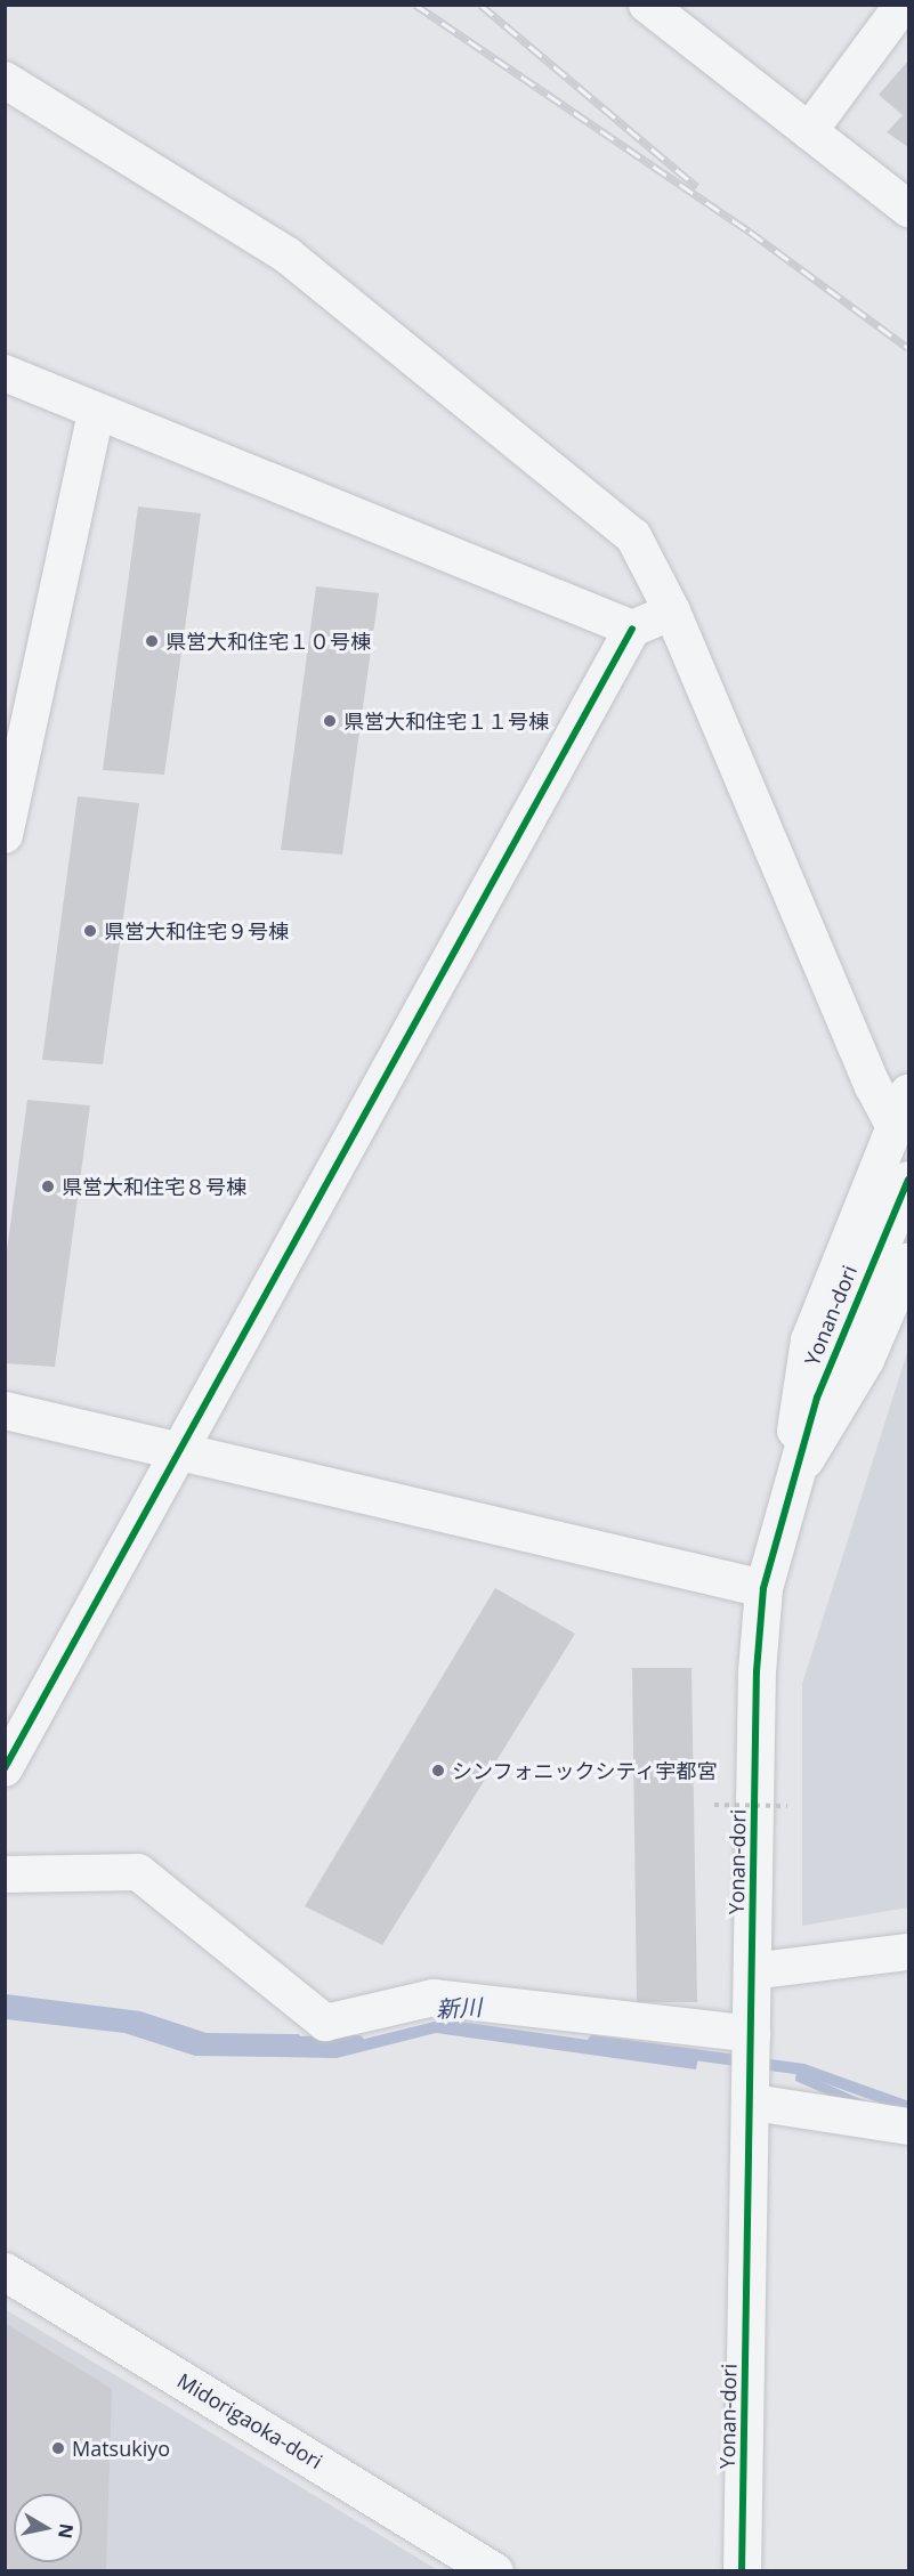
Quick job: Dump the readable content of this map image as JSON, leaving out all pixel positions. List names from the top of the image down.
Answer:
{
  "streets": {
    "street": ["Yonan-dori", "Midorigaoka-dori"]
  },
  "water": ["新川"],
  "places": [
    "県営大和住宅１０号棟",
    "県営大和住宅１１号棟",
    "県営大和住宅９号棟",
    "県営大和住宅８号棟",
    "シンフォニックシティ宇都宮",
    "Matsukiyo"
  ],
  "north": "right"
}
